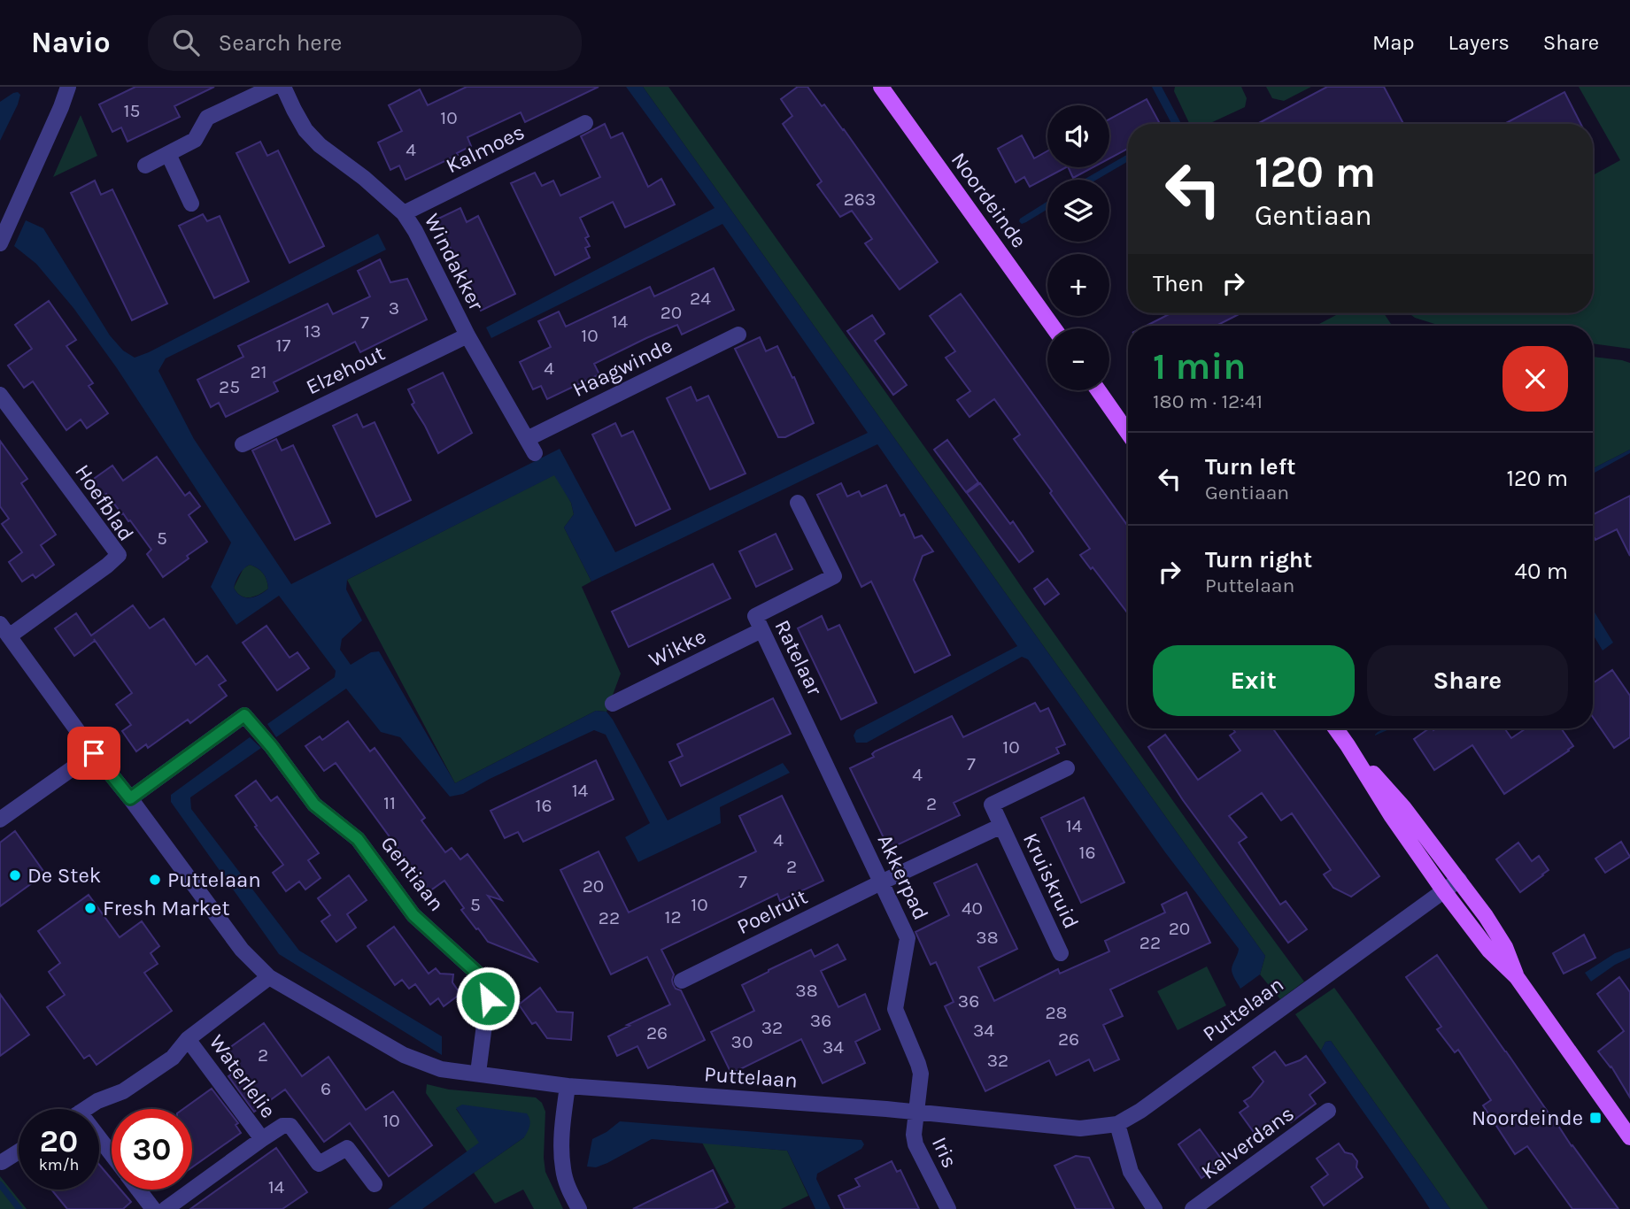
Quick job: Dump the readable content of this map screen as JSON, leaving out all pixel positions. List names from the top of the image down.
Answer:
{
  "streets": {
    "main road": ["Noordeinde"],
    "street": [
      "Kalmoes",
      "Windakker",
      "Haagwinde",
      "Elzehout",
      "Hoefblad",
      "Wikke",
      "Ratelaar",
      "Gentiaan",
      "Akkerpad",
      "Kruiskruid",
      "Poelruit",
      "Puttelaan",
      "Waterlelie",
      "Kalverdans",
      "Iris"
    ]
  },
  "crossings": [
    ["Kalmoes", "Windakker"],
    ["Windakker", "Haagwinde"],
    ["Windakker", "Elzehout"],
    ["Hoefblad", "Puttelaan"],
    ["Wikke", "Ratelaar"],
    ["Ratelaar", "Akkerpad"],
    ["Gentiaan", "Puttelaan"],
    ["Akkerpad", "Kruiskruid"],
    ["Akkerpad", "Poelruit"],
    ["Akkerpad", "Puttelaan"],
    ["Akkerpad", "Iris"],
    ["Kruiskruid", "Poelruit"],
    ["Puttelaan", "Waterlelie"],
    ["Puttelaan", "Iris"]
  ],
  "places": {
    "other": ["De Stek", "Puttelaan", "Fresh Market"],
    "transit": ["Noordeinde"]
  },
  "house_numbers": [
    "15",
    "10",
    "4",
    "263",
    "24",
    "3",
    "20",
    "14",
    "7",
    "13",
    "10",
    "17",
    "4",
    "21",
    "25",
    "5",
    "10",
    "7",
    "4",
    "14",
    "11",
    "2",
    "16",
    "14",
    "4",
    "16",
    "2",
    "7",
    "20",
    "5",
    "10",
    "40",
    "12",
    "22",
    "20",
    "38",
    "22",
    "38",
    "36",
    "28",
    "36",
    "32",
    "34",
    "26",
    "26",
    "30",
    "34",
    "2",
    "32",
    "6",
    "10",
    "14"
  ],
  "page": {
    "header": "Navio",
    "search": "Search here",
    "nav": ["Map", "Layers", "Share"],
    "map_buttons": ["+", "−"],
    "turn": ["120 m", "Gentiaan"],
    "then": "Then",
    "heading": ["1 min", "180 m · 12:41"],
    "list": [
      {
        "name": "Turn left",
        "note": "Gentiaan",
        "value": "120 m"
      },
      {
        "name": "Turn right",
        "note": "Puttelaan",
        "value": "40 m"
      }
    ],
    "buttons": ["Exit", "Share"],
    "speed": "20 km/h",
    "limit": "30"
  }
}
